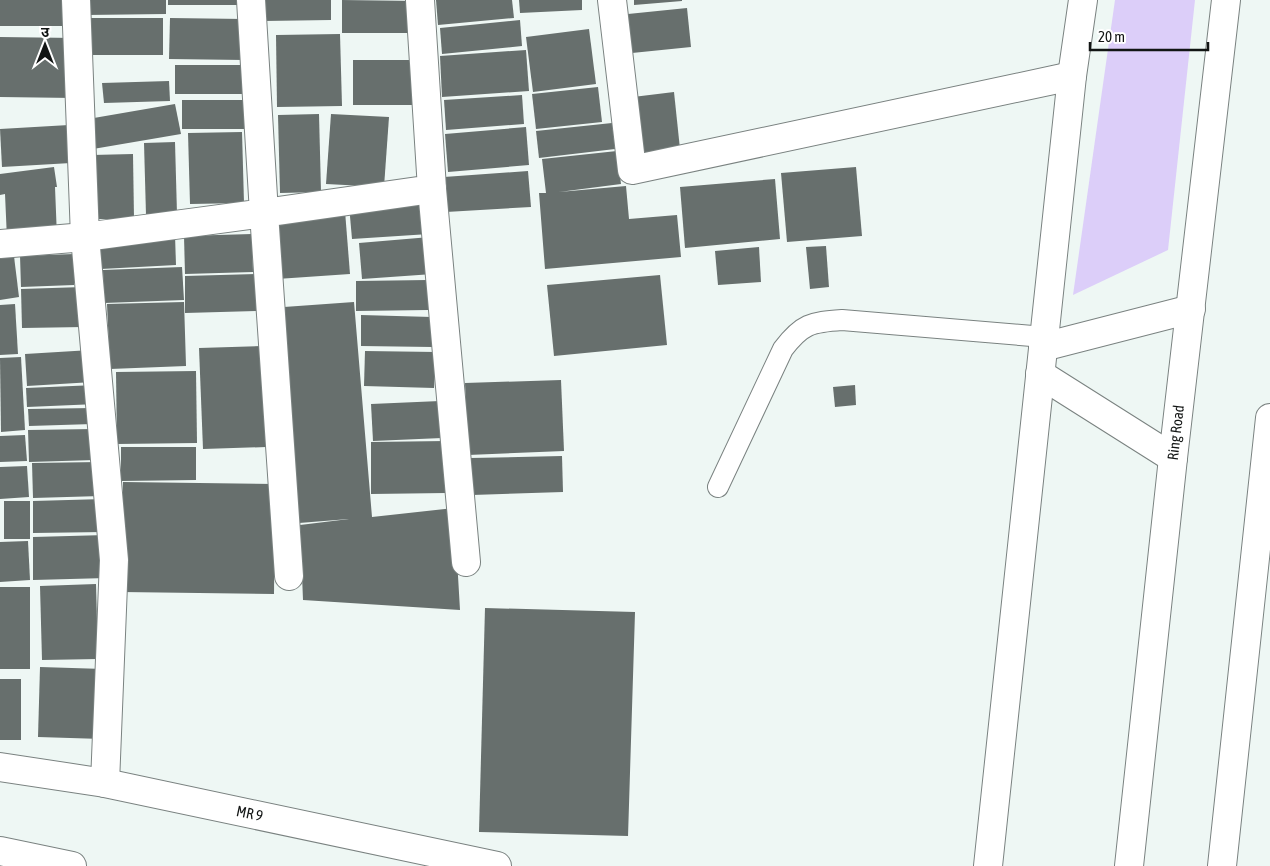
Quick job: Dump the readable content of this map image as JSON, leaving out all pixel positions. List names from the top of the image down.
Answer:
{
  "streets": {
    "street": ["Ring Road", "MR 9"]
  },
  "scale_bar": "20 m",
  "north": "top"
}
